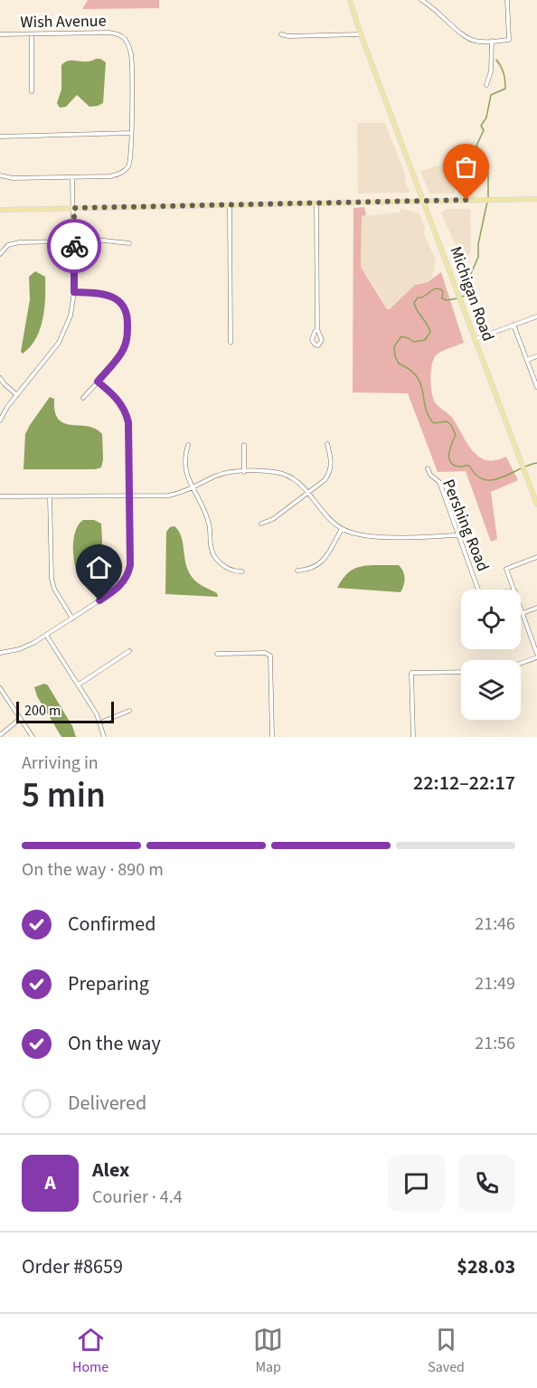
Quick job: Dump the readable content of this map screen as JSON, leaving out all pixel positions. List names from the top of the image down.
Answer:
{
  "streets": {
    "main road": ["Michigan Road"],
    "street": ["Wish Avenue", "Pershing Road"]
  },
  "scale_bar": "200 m",
  "page": {
    "scale": "200 m",
    "heading": ["5 min", "Arriving in", "22:12–22:17"],
    "panel": [
      "Alex",
      "Courier · 4.4",
      "Order #8659",
      "$28.03"
    ],
    "bar": "On the way · 890 m",
    "list": [
      ["Confirmed", "21:46"],
      ["Preparing", "21:49"],
      ["On the way", "21:56"],
      "Delivered"
    ],
    "round": "A",
    "tabs": ["Home", "Map", "Saved"]
  }
}
